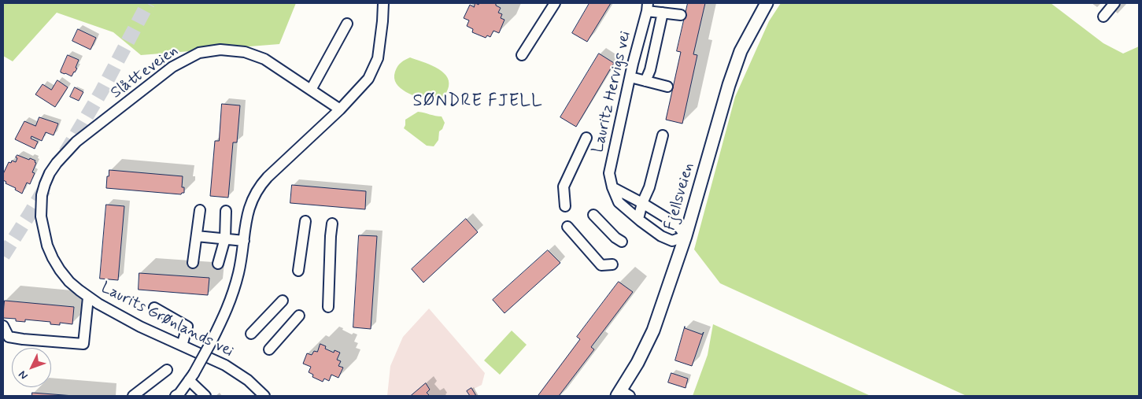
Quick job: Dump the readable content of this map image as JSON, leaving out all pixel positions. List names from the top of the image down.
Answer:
{
  "streets": {
    "main road": ["Fjellsveien"],
    "street": ["Slåtteveien", "Lauritz Hervigs vei", "Laurits Grønlands vei"]
  },
  "crossings": [
    ["Slåtteveien", "Laurits Grønlands vei"],
    ["Lauritz Hervigs vei", "Fjellsveien"]
  ],
  "districts": ["SØNDRE FJELL"],
  "north": "bottom left"
}
